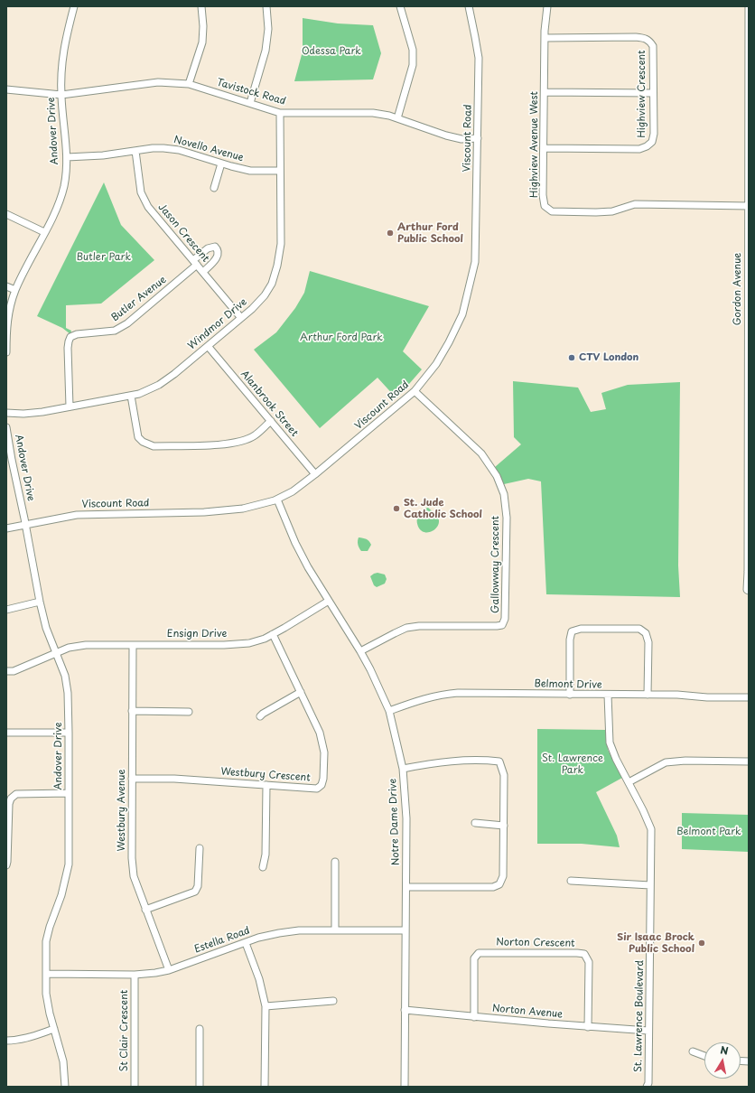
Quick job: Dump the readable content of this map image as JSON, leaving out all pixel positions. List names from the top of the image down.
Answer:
{
  "streets": {
    "street": [
      "Tavistock Road",
      "Highview Crescent",
      "Andover Drive",
      "Viscount Road",
      "Highview Avenue West",
      "Novello Avenue",
      "Jason Crescent",
      "Gordon Avenue",
      "Butler Avenue",
      "Windmor Drive",
      "Alanbrook Street",
      "Gallowway Crescent",
      "Ensign Drive",
      "Belmont Drive",
      "Westbury Crescent",
      "Westbury Avenue",
      "Notre Dame Drive",
      "Estella Road",
      "Norton Crescent",
      "Norton Avenue",
      "St. Lawrence Boulevard",
      "St Clair Crescent"
    ]
  },
  "crossings": [
    ["Tavistock Road", "Andover Drive"],
    ["Tavistock Road", "Viscount Road"],
    ["Tavistock Road", "Windmor Drive"],
    ["Highview Crescent", "Highview Avenue West"],
    ["Andover Drive", "Viscount Road"],
    ["Andover Drive", "Novello Avenue"],
    ["Andover Drive", "Ensign Drive"],
    ["Andover Drive", "Estella Road"],
    ["Viscount Road", "Alanbrook Street"],
    ["Viscount Road", "Gallowway Crescent"],
    ["Viscount Road", "Notre Dame Drive"],
    ["Highview Avenue West", "Gordon Avenue"],
    ["Novello Avenue", "Jason Crescent"],
    ["Novello Avenue", "Windmor Drive"],
    ["Jason Crescent", "Butler Avenue"],
    ["Jason Crescent", "Windmor Drive"],
    ["Butler Avenue", "Windmor Drive"],
    ["Windmor Drive", "Alanbrook Street"],
    ["Gallowway Crescent", "Notre Dame Drive"],
    ["Ensign Drive", "Westbury Crescent"],
    ["Ensign Drive", "Westbury Avenue"],
    ["Ensign Drive", "Notre Dame Drive"],
    ["Belmont Drive", "Notre Dame Drive"],
    ["Belmont Drive", "St. Lawrence Boulevard"],
    ["Westbury Crescent", "Westbury Avenue"],
    ["Westbury Avenue", "Estella Road"],
    ["Notre Dame Drive", "Estella Road"],
    ["Notre Dame Drive", "Norton Avenue"],
    ["Estella Road", "St Clair Crescent"],
    ["Norton Crescent", "Norton Avenue"],
    ["Norton Avenue", "St. Lawrence Boulevard"]
  ],
  "parks": [
    "Odessa Park",
    "Butler Park",
    "Arthur Ford Park",
    "St. Lawrence Park",
    "Belmont Park"
  ],
  "places": [
    "Arthur Ford Public School",
    "CTV London",
    "St. Jude Catholic School",
    "Sir Isaac Brock Public School"
  ],
  "north": "top"
}
